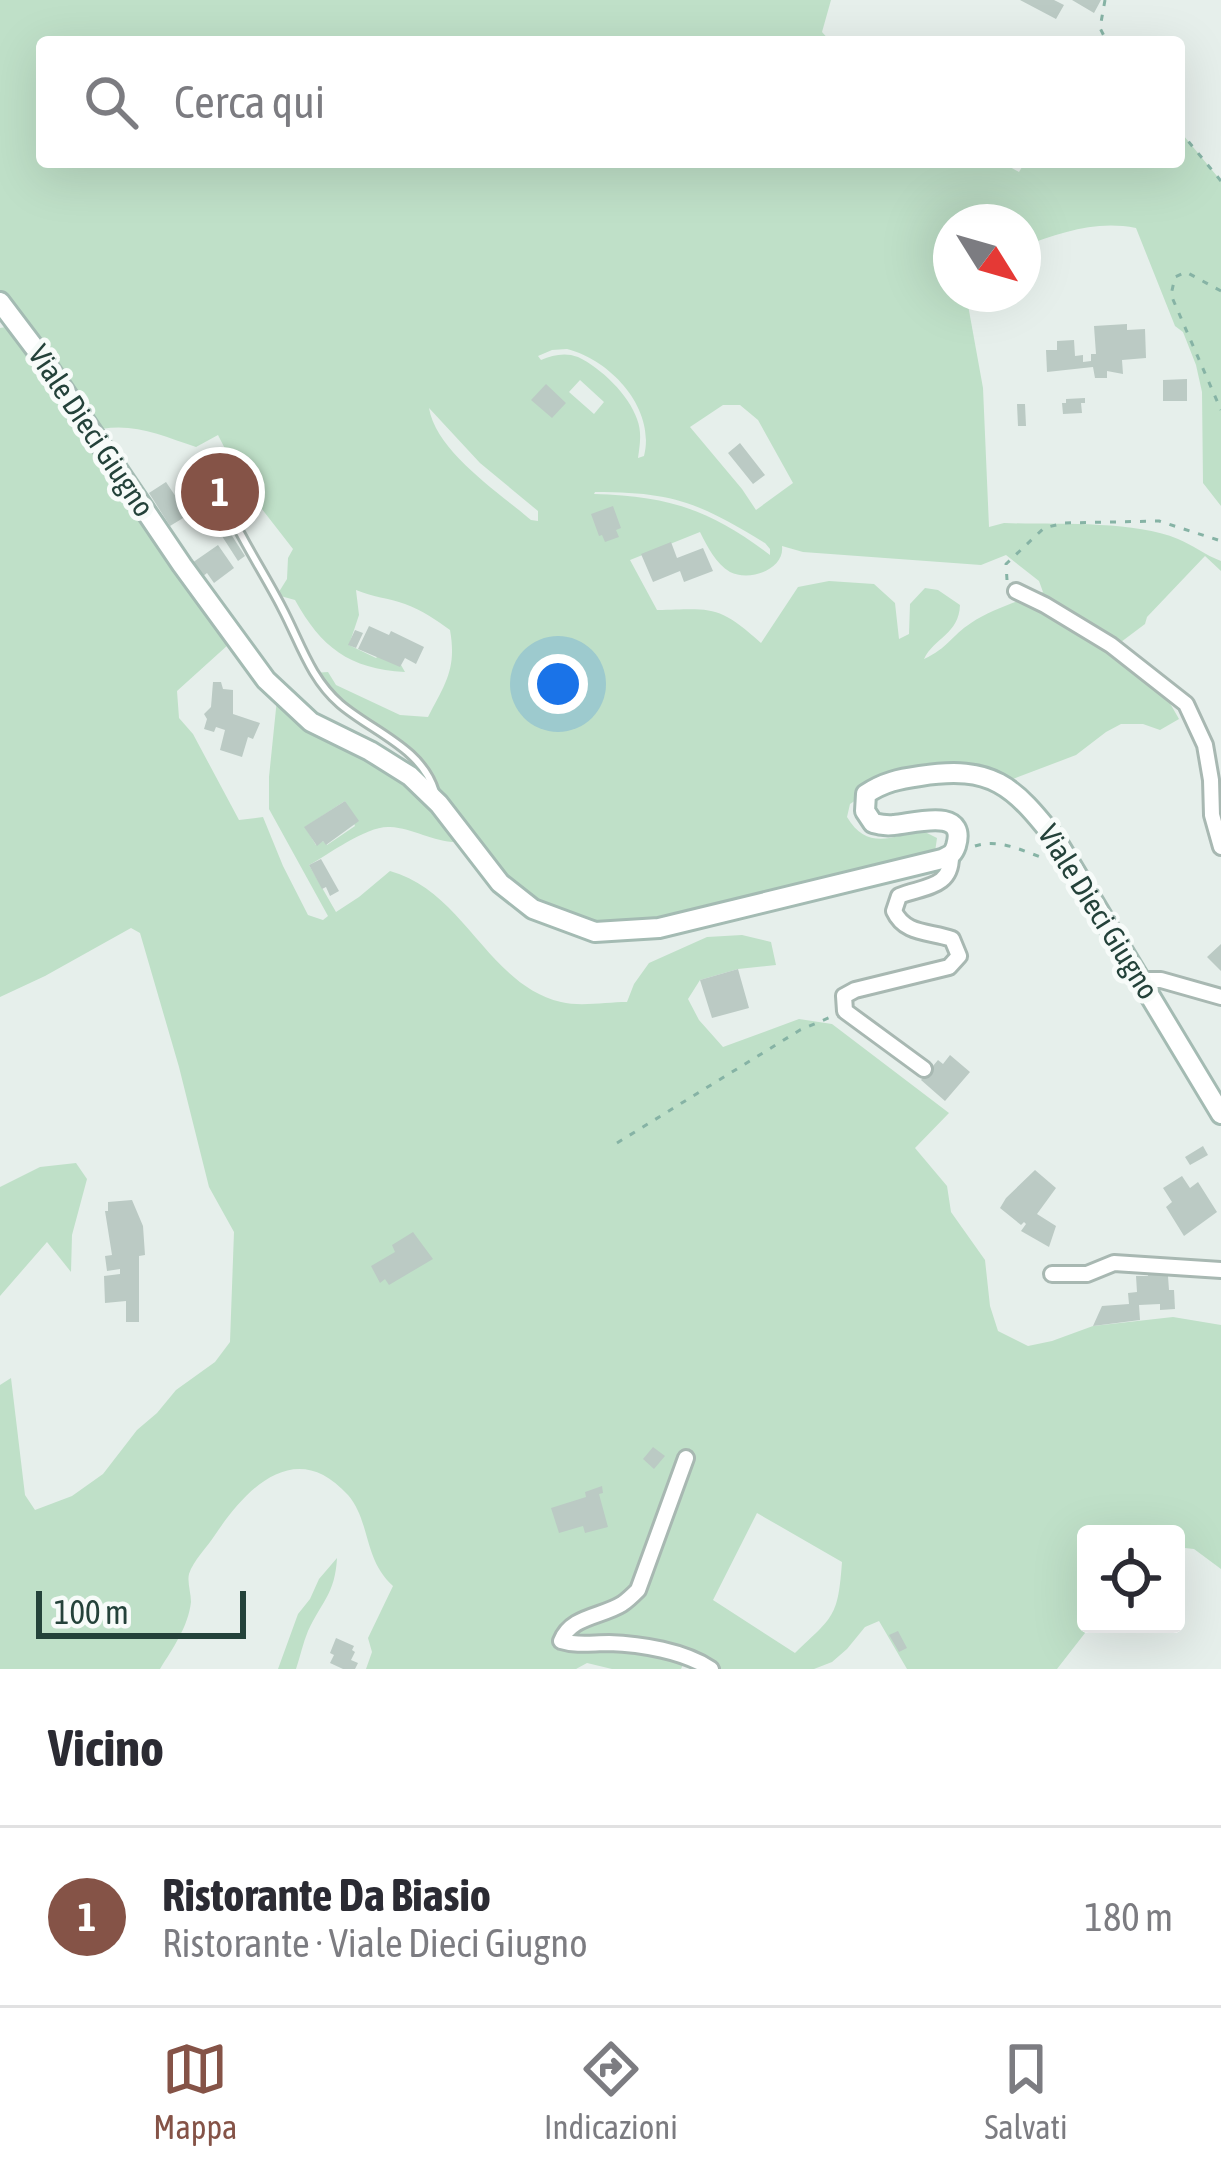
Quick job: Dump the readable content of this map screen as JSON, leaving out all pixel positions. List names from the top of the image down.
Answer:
{
  "streets": {
    "main road": ["Viale Dieci Giugno"]
  },
  "scale_bar": "100 m",
  "north": "bottom right",
  "page": {
    "search": "Cerca qui",
    "pins": "1",
    "scale": "100 m",
    "heading": "Vicino",
    "list": [
      {
        "mark": "1",
        "name": "Ristorante Da Biasio",
        "note": "Ristorante · Viale Dieci Giugno",
        "value": "180 m"
      }
    ],
    "nav": ["Mappa", "Indicazioni", "Salvati"]
  }
}
